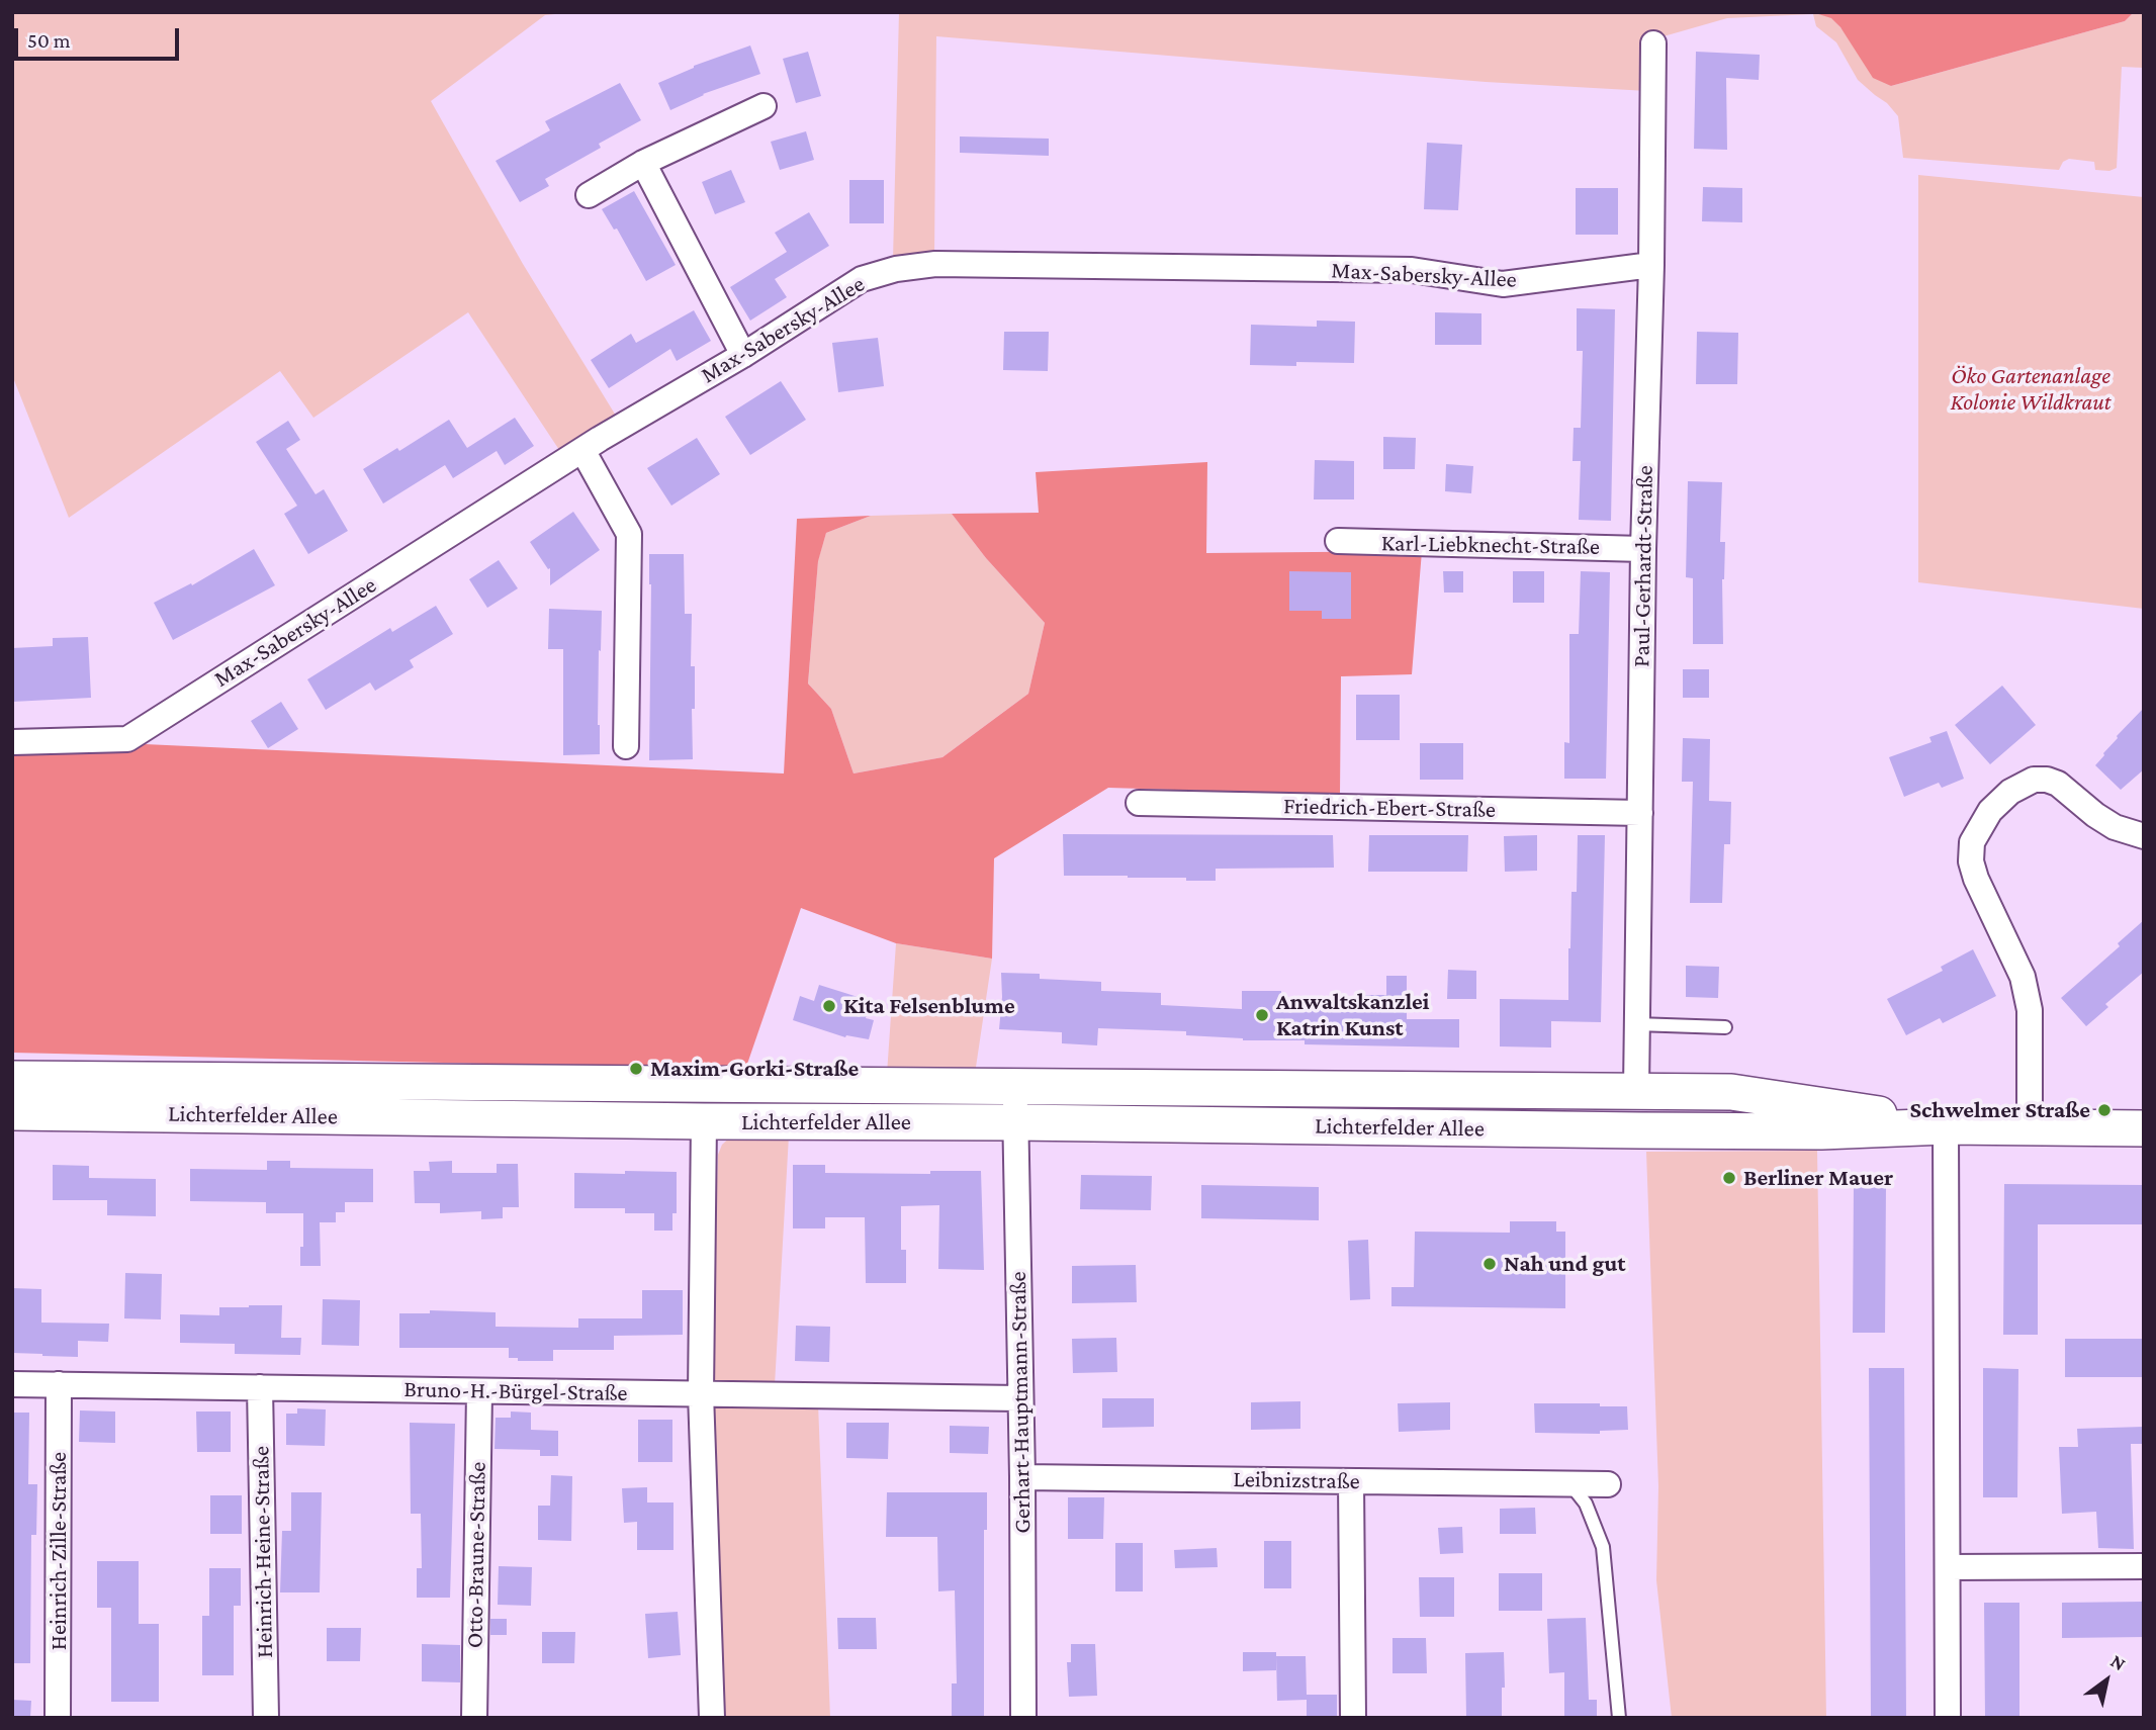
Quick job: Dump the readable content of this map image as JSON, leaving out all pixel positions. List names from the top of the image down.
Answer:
{
  "streets": {
    "main road": ["Lichterfelder Allee"],
    "street": [
      "Max-Sabersky-Allee",
      "Karl-Liebknecht-Straße",
      "Paul-Gerhardt-Straße",
      "Friedrich-Ebert-Straße",
      "Bruno-H.-Bürgel-Straße",
      "Gerhart-Hauptmann-Straße",
      "Leibnizstraße",
      "Heinrich-Zille-Straße",
      "Heinrich-Heine-Straße",
      "Otto-Braune-Straße"
    ]
  },
  "crossings": [
    ["Max-Sabersky-Allee", "Paul-Gerhardt-Straße"],
    ["Karl-Liebknecht-Straße", "Paul-Gerhardt-Straße"],
    ["Paul-Gerhardt-Straße", "Friedrich-Ebert-Straße"],
    ["Paul-Gerhardt-Straße", "Lichterfelder Allee"],
    ["Lichterfelder Allee", "Gerhart-Hauptmann-Straße"],
    ["Bruno-H.-Bürgel-Straße", "Gerhart-Hauptmann-Straße"],
    ["Bruno-H.-Bürgel-Straße", "Heinrich-Zille-Straße"],
    ["Bruno-H.-Bürgel-Straße", "Heinrich-Heine-Straße"],
    ["Bruno-H.-Bürgel-Straße", "Otto-Braune-Straße"],
    ["Gerhart-Hauptmann-Straße", "Leibnizstraße"]
  ],
  "parks": ["Öko Gartenanlage Kolonie Wildkraut"],
  "places": [
    "Kita Felsenblume",
    "Anwaltskanzlei Katrin Kunst",
    "Maxim-Gorki-Straße",
    "Schwelmer Straße",
    "Berliner Mauer",
    "Nah und gut"
  ],
  "scale_bar": "50 m",
  "north": "top right"
}
